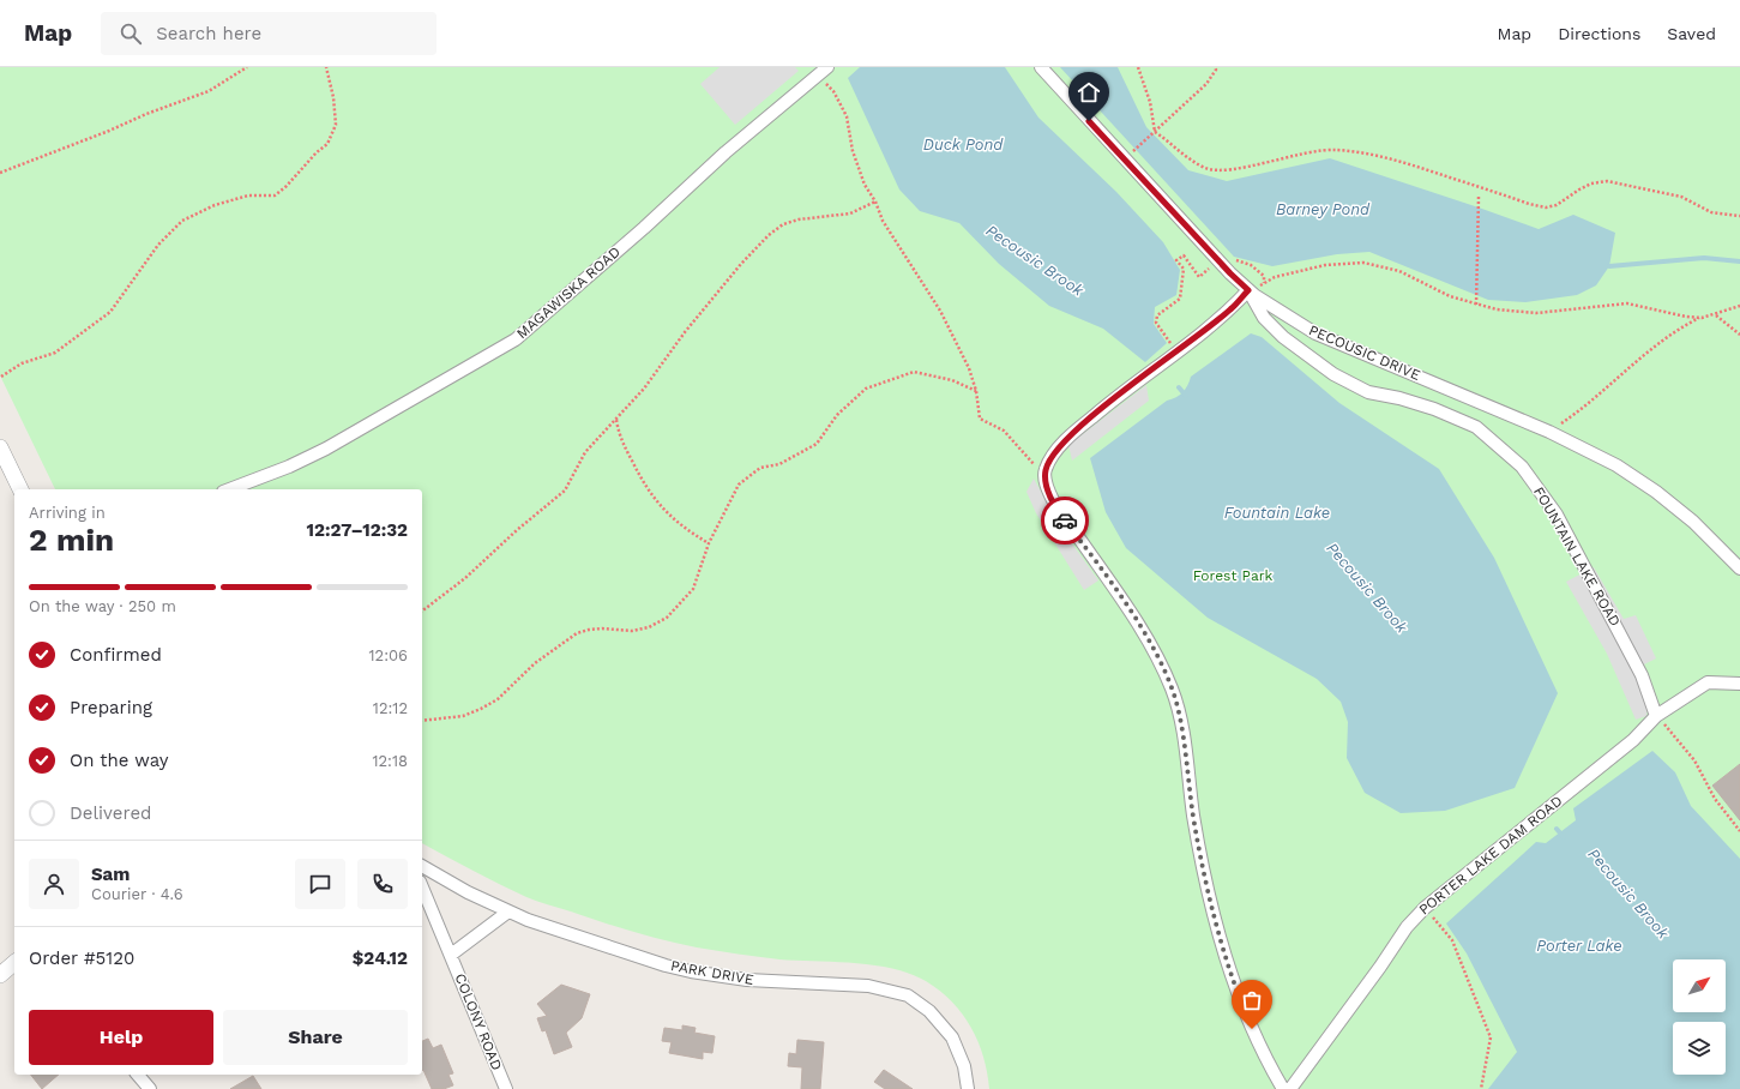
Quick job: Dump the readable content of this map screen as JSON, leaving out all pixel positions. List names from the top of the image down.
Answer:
{
  "streets": {
    "street": [
      "MAGAWISKA ROAD",
      "PECOUSIC DRIVE",
      "FOUNTAIN LAKE ROAD",
      "PORTER LAKE DAM ROAD",
      "PARK DRIVE",
      "COLONY ROAD"
    ]
  },
  "crossings": [
    ["PECOUSIC DRIVE", "FOUNTAIN LAKE ROAD"],
    ["FOUNTAIN LAKE ROAD", "PORTER LAKE DAM ROAD"],
    ["PARK DRIVE", "COLONY ROAD"]
  ],
  "water": [
    "Duck Pond",
    "Barney Pond",
    "Pecousic Brook",
    "Fountain Lake",
    "Porter Lake"
  ],
  "parks": ["Forest Park"],
  "north": "top right",
  "page": {
    "header": "Map",
    "search": "Search here",
    "nav": ["Map", "Directions", "Saved"],
    "heading": ["2 min", "Arriving in", "12:27–12:32"],
    "panel": [
      "Sam",
      "Courier · 4.6",
      "Order #5120",
      "$24.12"
    ],
    "bar": "On the way · 250 m",
    "list": [
      ["Confirmed", "12:06"],
      ["Preparing", "12:12"],
      ["On the way", "12:18"],
      "Delivered"
    ],
    "buttons": ["Help", "Share"]
  }
}
